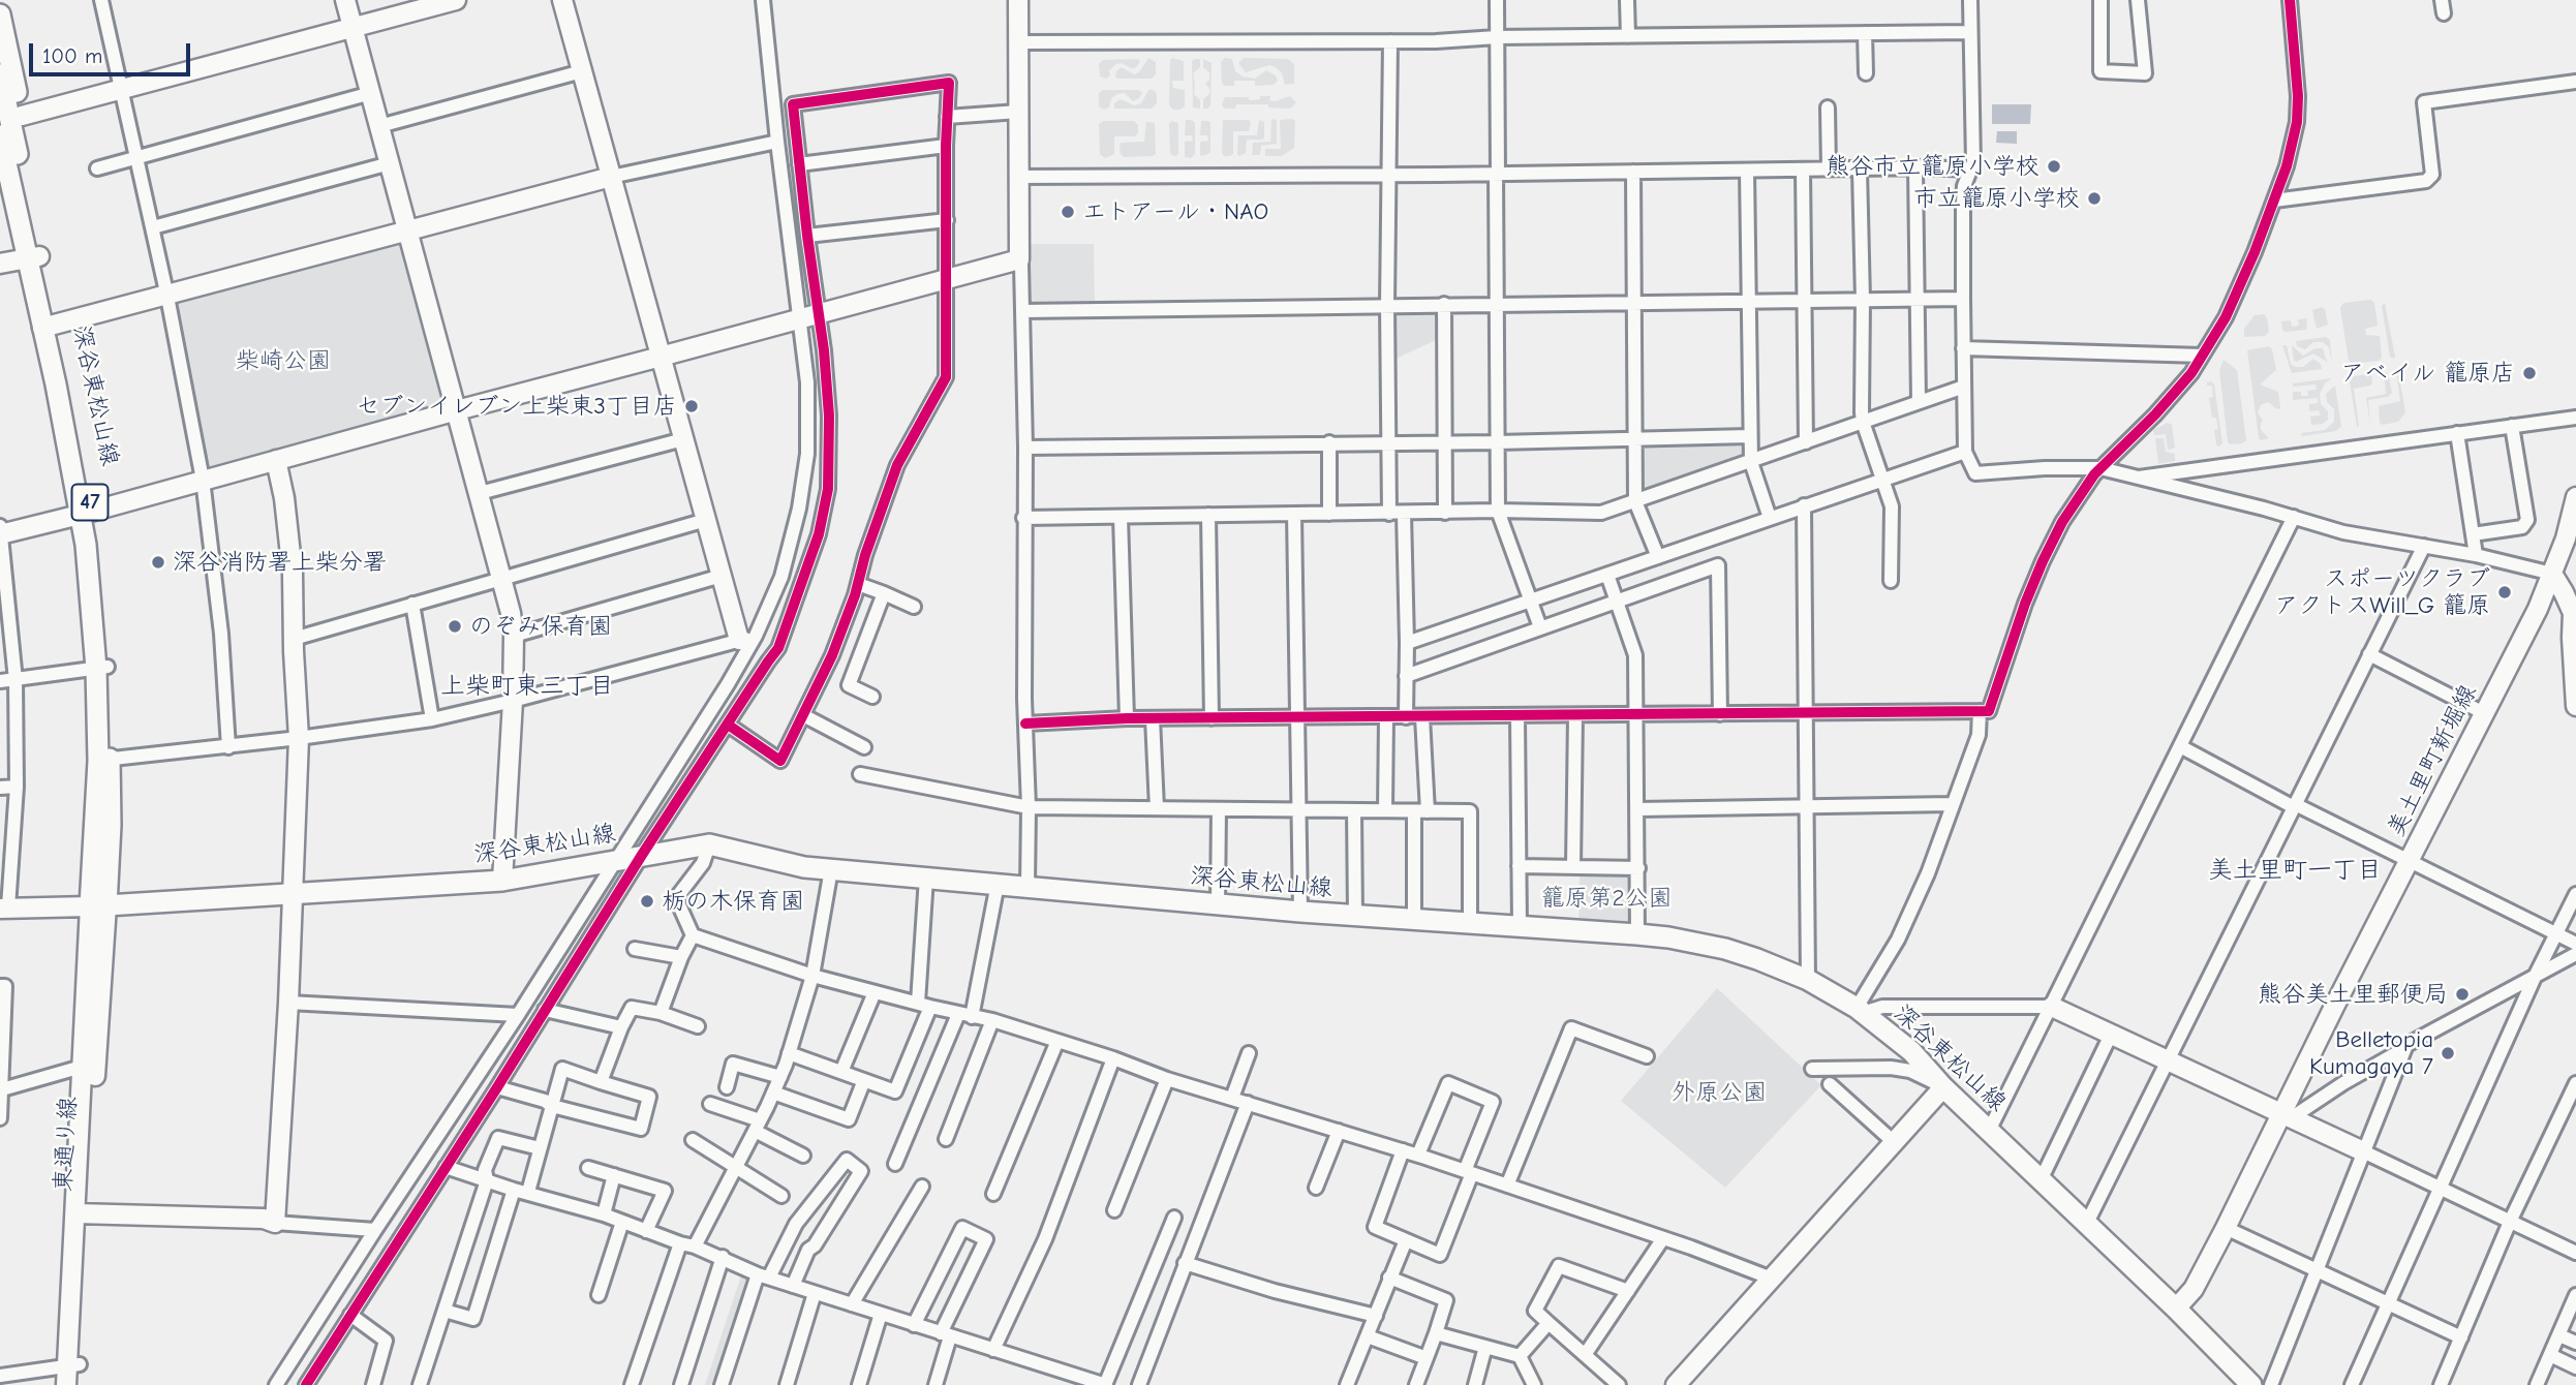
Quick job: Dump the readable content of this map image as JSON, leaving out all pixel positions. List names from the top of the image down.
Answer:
{
  "streets": {
    "main road": ["深谷東松山線", "47"],
    "street": ["美土里町新堀線", "東通り線"]
  },
  "crossings": [
    ["深谷東松山線", "美土里町新堀線"],
    ["深谷東松山線", "東通り線"]
  ],
  "districts": ["上柴町東三丁目", "美土里町一丁目"],
  "parks": ["柴崎公園", "籠原第2公園", "外原公園"],
  "places": [
    "熊谷市立籠原小学校",
    "市立籠原小学校",
    "エトアール・NAO",
    "アベイル 籠原店",
    "セブンイレブン上柴東3丁目店",
    "深谷消防署上柴分署",
    "スポーツクラブ アクトスWill_G 籠原",
    "のぞみ保育園",
    "栃の木保育園",
    "熊谷美土里郵便局",
    "Belletopia Kumagaya 7"
  ],
  "scale_bar": "100 m"
}
